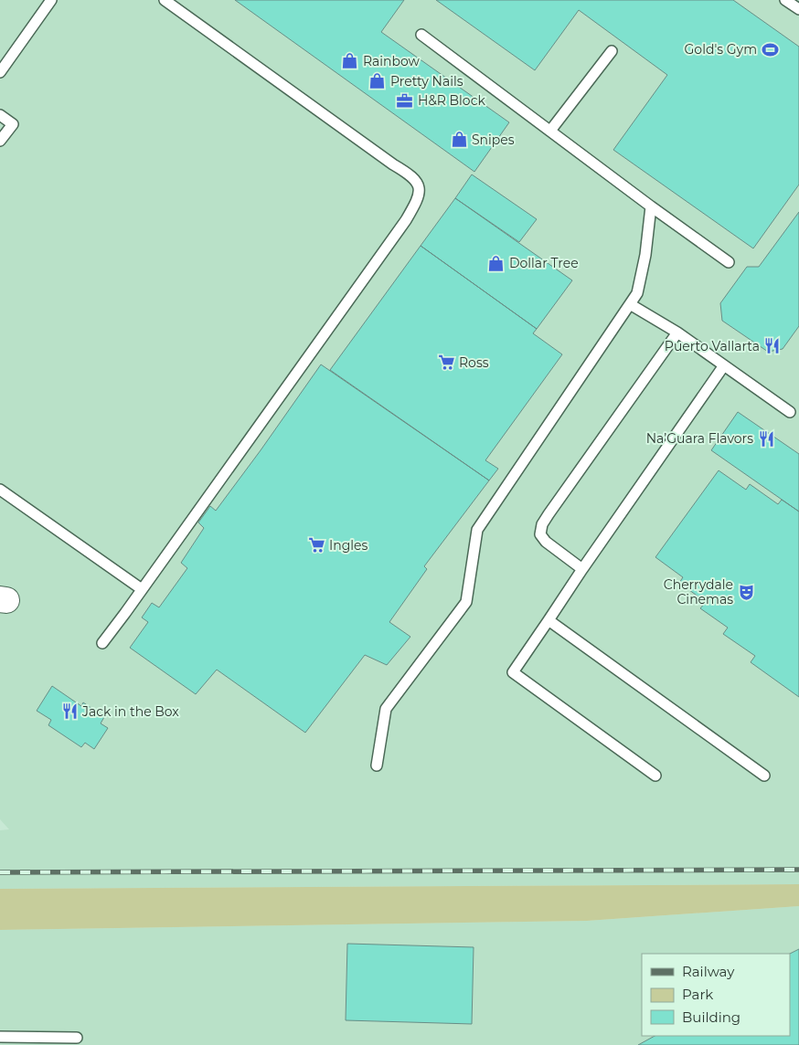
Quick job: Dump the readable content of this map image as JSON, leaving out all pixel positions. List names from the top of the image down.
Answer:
{
  "places": {
    "sports": ["Gold's Gym"],
    "shop": [
      "Rainbow",
      "Pretty Nails",
      "Snipes",
      "Dollar Tree"
    ],
    "office": ["H&R Block"],
    "restaurant": ["Puerto Vallarta", "Na’Guara Flavors", "Jack in the Box"],
    "supermarket": ["Ross", "Ingles"],
    "theatre": ["Cherrydale Cinemas"]
  },
  "legend": ["Railway", "Park", "Building"]
}
